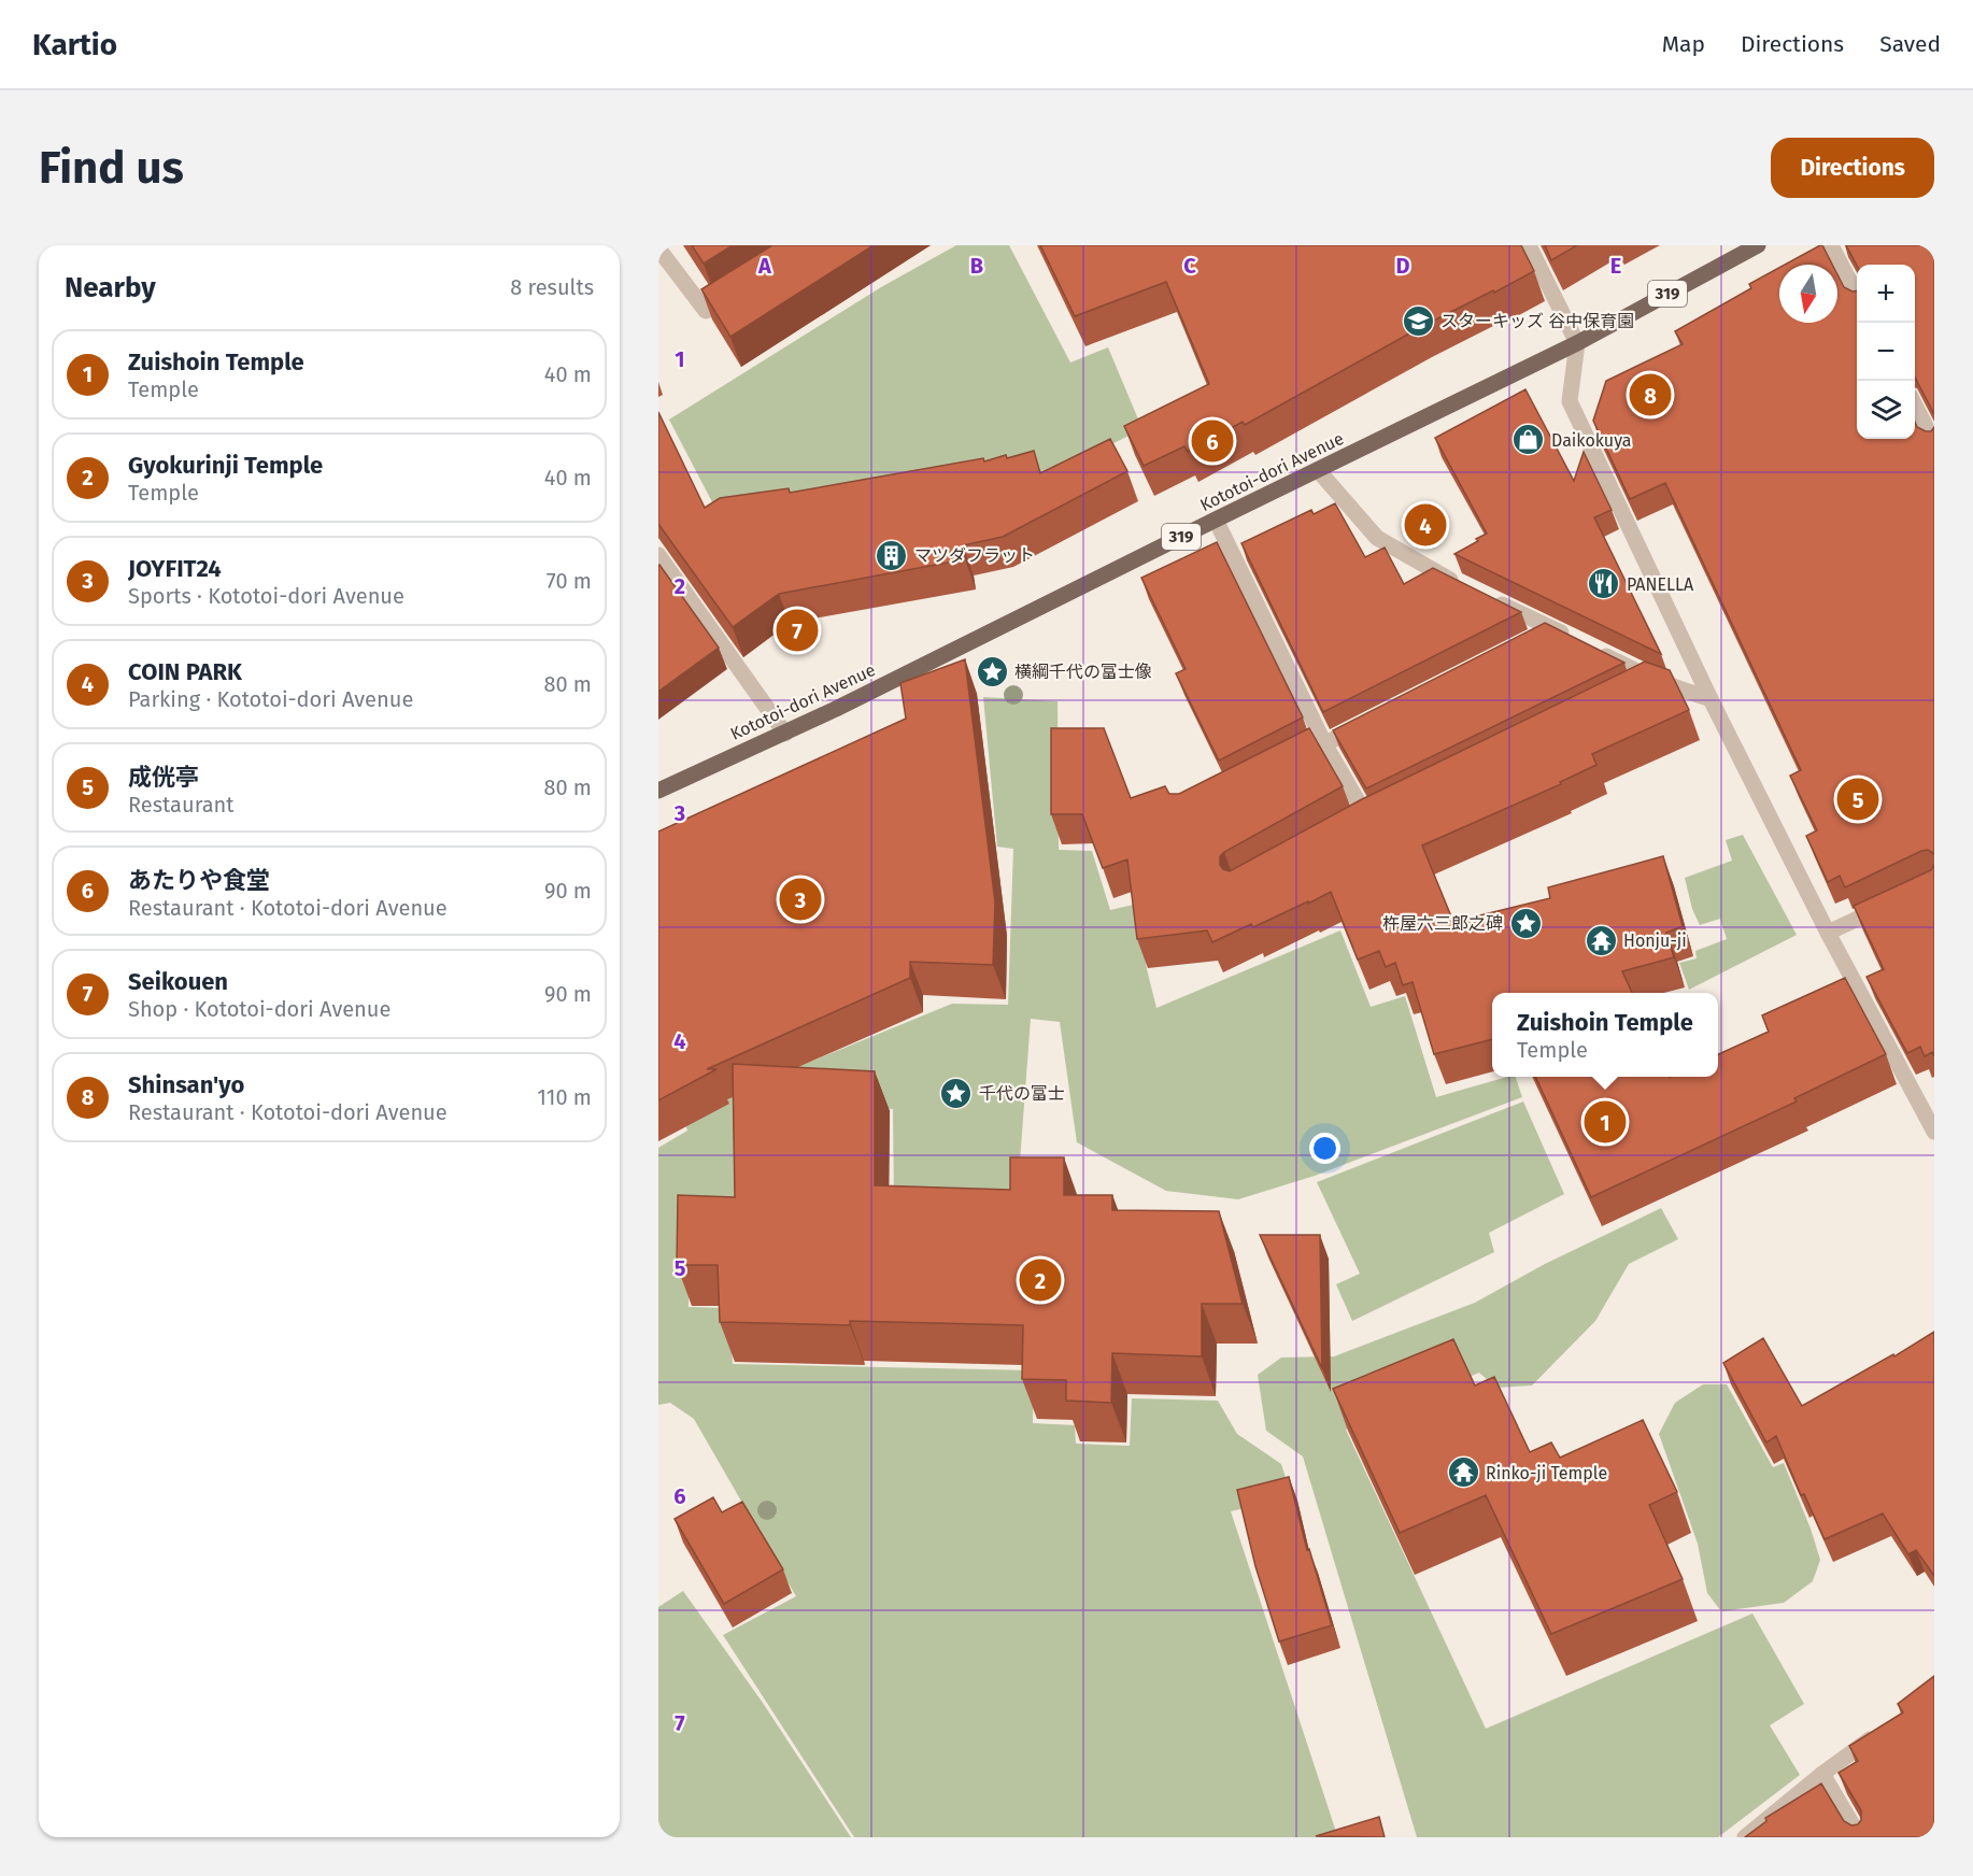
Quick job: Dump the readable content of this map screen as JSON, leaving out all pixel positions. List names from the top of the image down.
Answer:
{
  "streets": {
    "main road": ["319", "Kototoi-dori Avenue"]
  },
  "places": {
    "school or university": ["スターキッズ 谷中保育園"],
    "shop": ["Daikokuya"],
    "building": ["マツダフラット"],
    "restaurant": ["PANELLA"],
    "place": ["横綱千代の富士像", "杵屋六三郎之碑", "千代の富士"],
    "temple": ["Honju-ji", "Rinko-ji Temple"]
  },
  "north": "bottom",
  "page": {
    "header": "Kartio",
    "nav": ["Map", "Directions", "Saved"],
    "buttons": "Directions",
    "title": "Find us",
    "heading": ["Nearby", "8 results"],
    "map_buttons": ["+", "−"],
    "list": [
      {
        "mark": "1",
        "name": "Zuishoin Temple",
        "note": "Temple",
        "value": "40 m"
      },
      {
        "mark": "2",
        "name": "Gyokurinji Temple",
        "note": "Temple",
        "value": "40 m"
      },
      {
        "mark": "3",
        "name": "JOYFIT24",
        "note": "Sports · Kototoi-dori Avenue",
        "value": "70 m"
      },
      {
        "mark": "4",
        "name": "COIN PARK",
        "note": "Parking · Kototoi-dori Avenue",
        "value": "80 m"
      },
      {
        "mark": "5",
        "name": "成侊亭",
        "note": "Restaurant",
        "value": "80 m"
      },
      {
        "mark": "6",
        "name": "あたりや食堂",
        "note": "Restaurant · Kototoi-dori Avenue",
        "value": "90 m"
      },
      {
        "mark": "7",
        "name": "Seikouen",
        "note": "Shop · Kototoi-dori Avenue",
        "value": "90 m"
      },
      {
        "mark": "8",
        "name": "Shinsan'yo",
        "note": "Restaurant · Kototoi-dori Avenue",
        "value": "110 m"
      }
    ],
    "pins": [
      "8",
      "6",
      "4",
      "7",
      "5",
      "3",
      "1",
      "2"
    ],
    "popup": ["Zuishoin Temple", "Temple"]
  },
  "grid": {
    "columns": [
      "A",
      "B",
      "C",
      "D",
      "E"
    ],
    "rows": [
      "1",
      "2",
      "3",
      "4",
      "5",
      "6",
      "7"
    ]
  }
}
